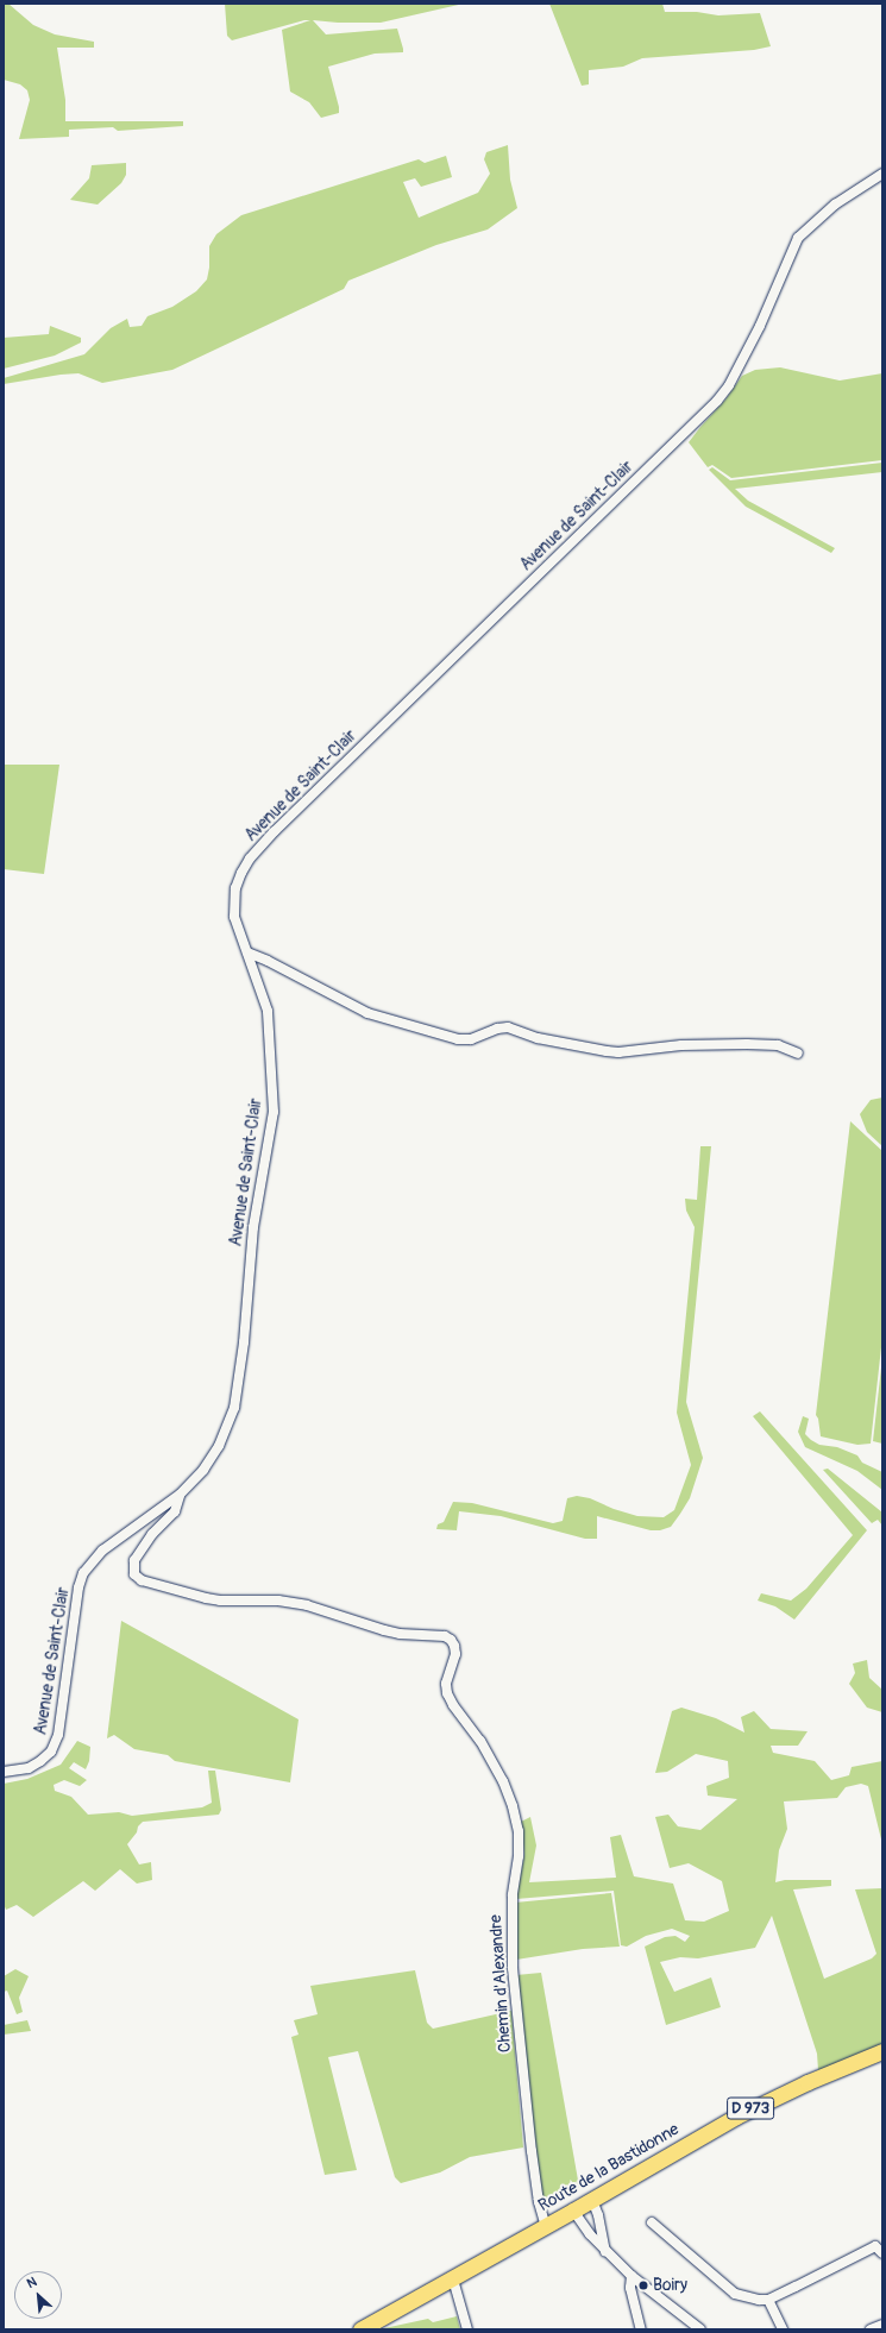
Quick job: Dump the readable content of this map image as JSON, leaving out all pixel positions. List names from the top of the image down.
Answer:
{
  "streets": {
    "main road": ["D 973", "Route de la Bastidonne"],
    "street": ["Avenue de Saint-Clair", "Chemin d'Alexandre"]
  },
  "crossings": [
    ["Avenue de Saint-Clair", "Chemin d'Alexandre"],
    ["Chemin d'Alexandre", "Route de la Bastidonne"]
  ],
  "places": ["Boiry"],
  "north": "top left"
}
